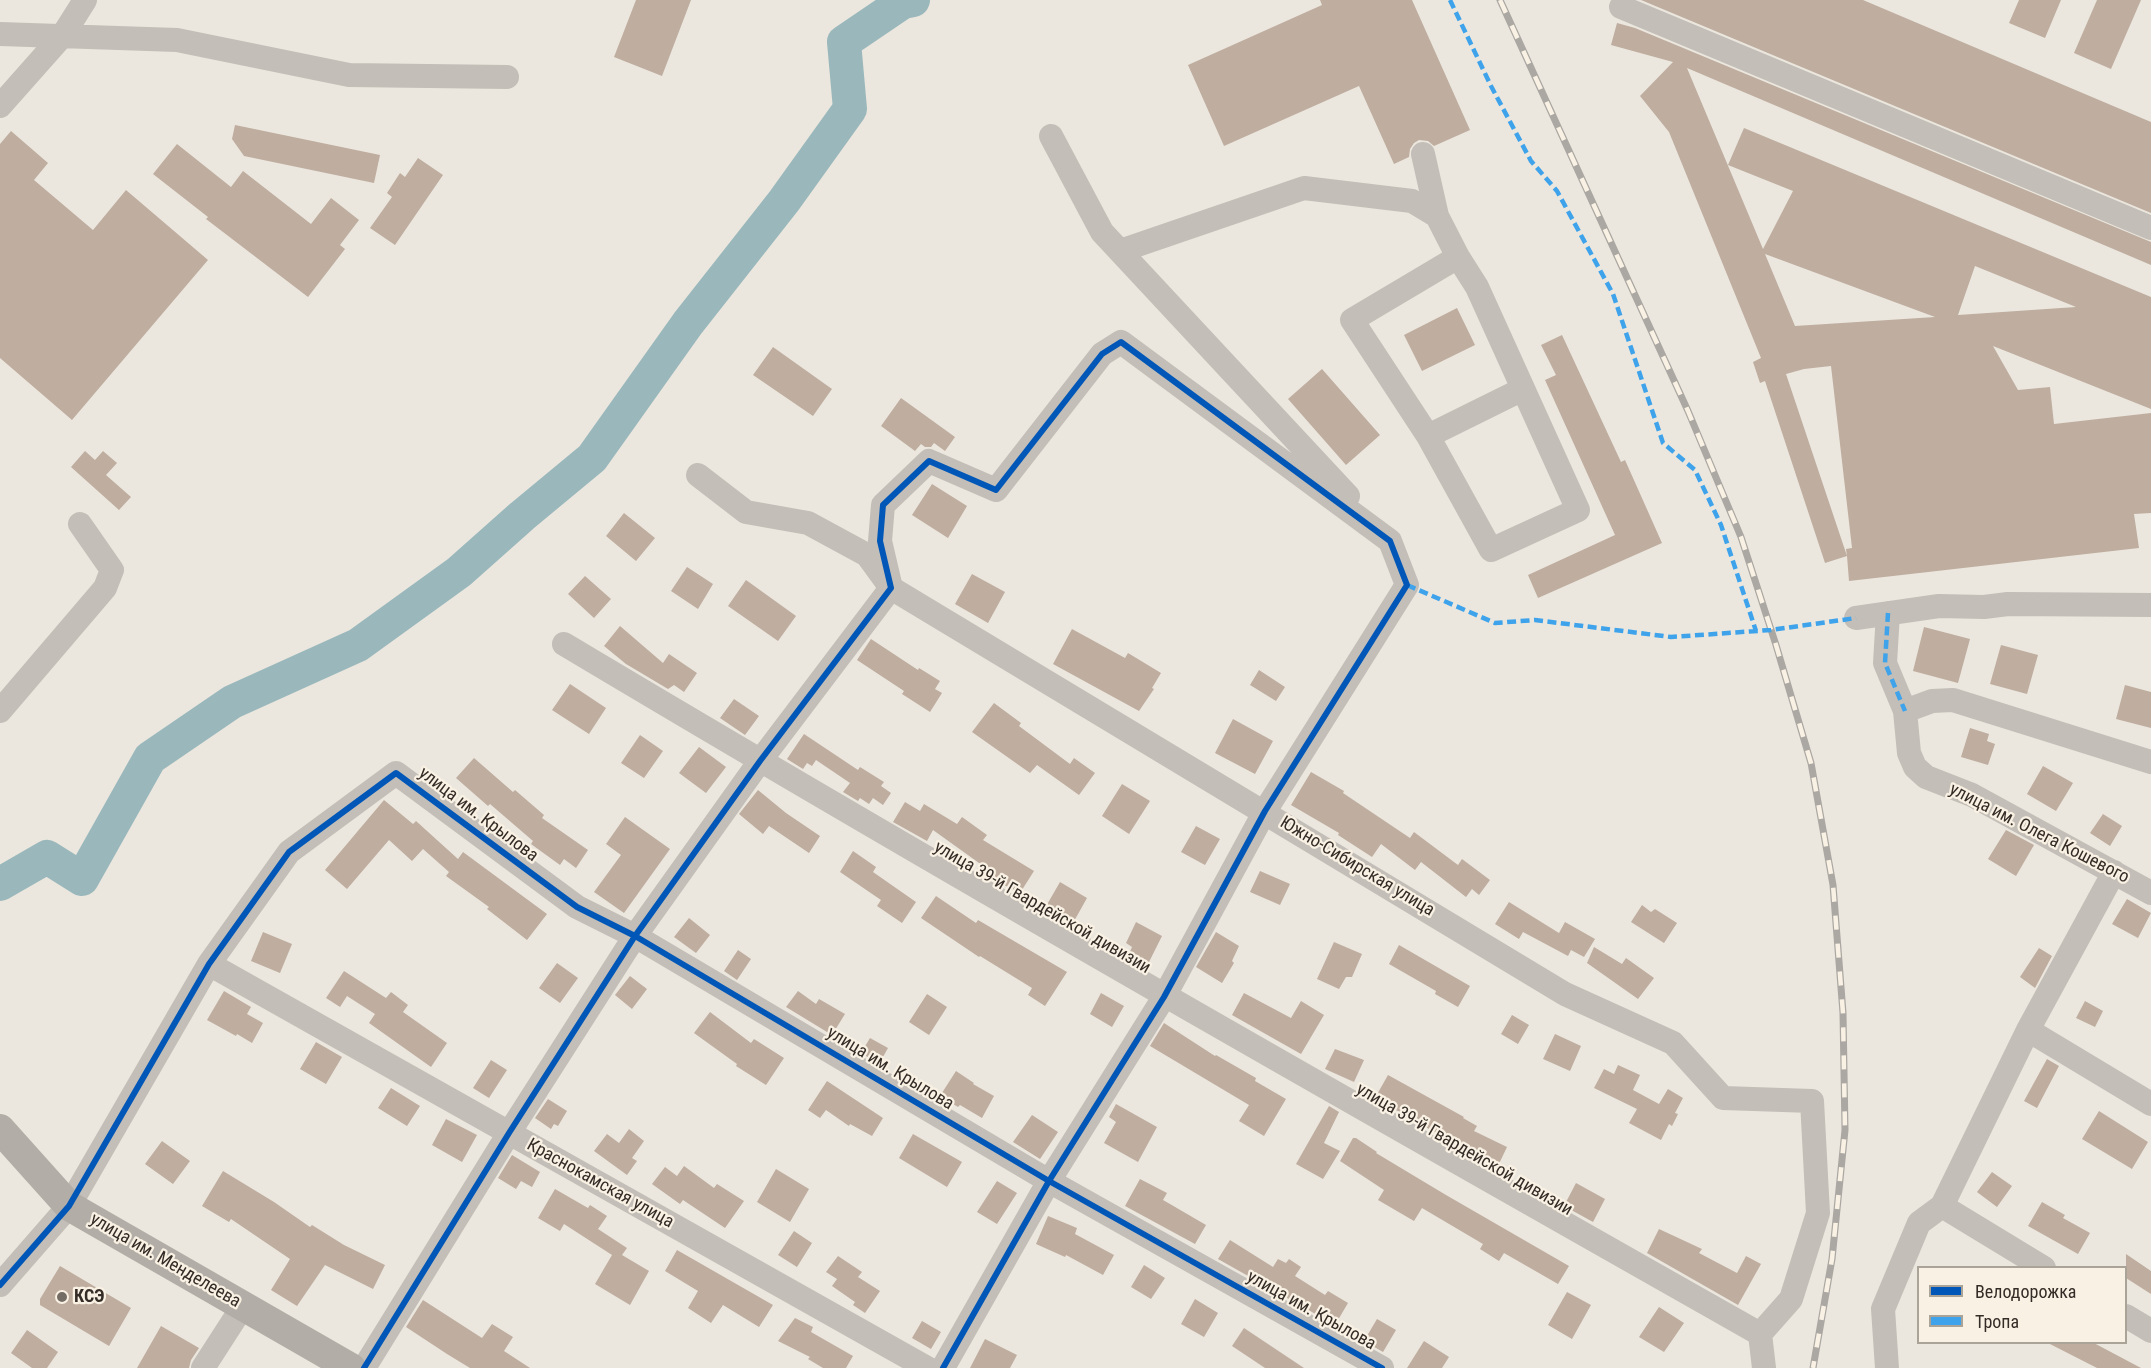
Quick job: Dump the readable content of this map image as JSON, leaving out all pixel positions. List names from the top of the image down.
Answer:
{
  "streets": {
    "main road": ["улица им. Менделеева"],
    "street": [
      "улица им. Крылова",
      "улица им. Олега Кошевого",
      "Южно-Сибирская улица",
      "улица 39-й Гвардейской дивизии",
      "Краснокамская улица"
    ]
  },
  "crossings": [
    ["улица им. Крылова", "Краснокамская улица"],
    ["Южно-Сибирская улица", "улица 39-й Гвардейской дивизии"]
  ],
  "places": ["КСЭ"],
  "legend": ["Велодорожка", "Тропа"]
}
